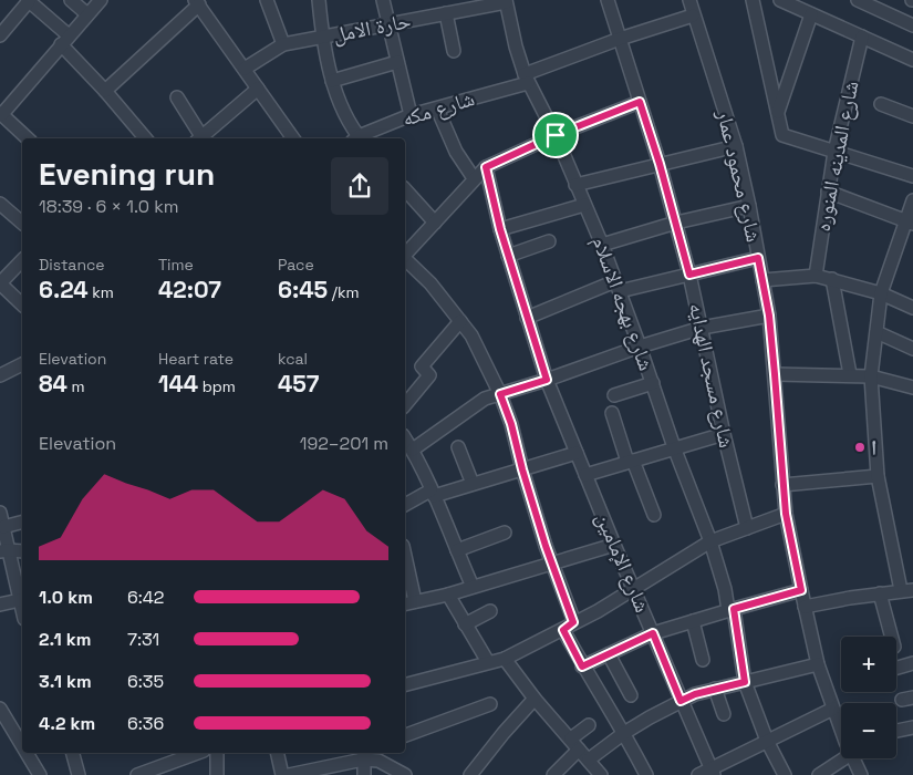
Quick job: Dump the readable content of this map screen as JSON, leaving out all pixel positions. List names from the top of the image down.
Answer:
{
  "streets": {
    "street": [
      "حارة الامل",
      "شارع مكه",
      "شارع المدينه المنوره",
      "شارع محمود عمار",
      "شارع بهجه الاسلام",
      "شارع مسجد الهدايه",
      "شارع الإمامين"
    ]
  },
  "crossings": [
    ["حارة الامل", "شارع بهجه الاسلام"],
    ["شارع مكه", "شارع محمود عمار"],
    ["شارع مكه", "شارع بهجه الاسلام"],
    ["شارع مكه", "شارع مسجد الهدايه"]
  ],
  "places": ["ا"],
  "page": {
    "heading": ["Evening run", "18:39 · 6 × 1.0 km"],
    "stats": [
      ["Distance", "6.24 km"],
      ["Time", "42:07"],
      ["Pace", "6:45 /km"],
      ["Elevation", "84 m"],
      ["Heart rate", "144 bpm"],
      ["kcal", "457"]
    ],
    "chart": ["Elevation", "192–201 m"],
    "list": [
      {
        "name": "1.0 km",
        "note": "6:42"
      },
      {
        "name": "2.1 km",
        "note": "7:31"
      },
      {
        "name": "3.1 km",
        "note": "6:35"
      },
      {
        "name": "4.2 km",
        "note": "6:36"
      }
    ],
    "map_buttons": ["+", "−"]
  }
}
